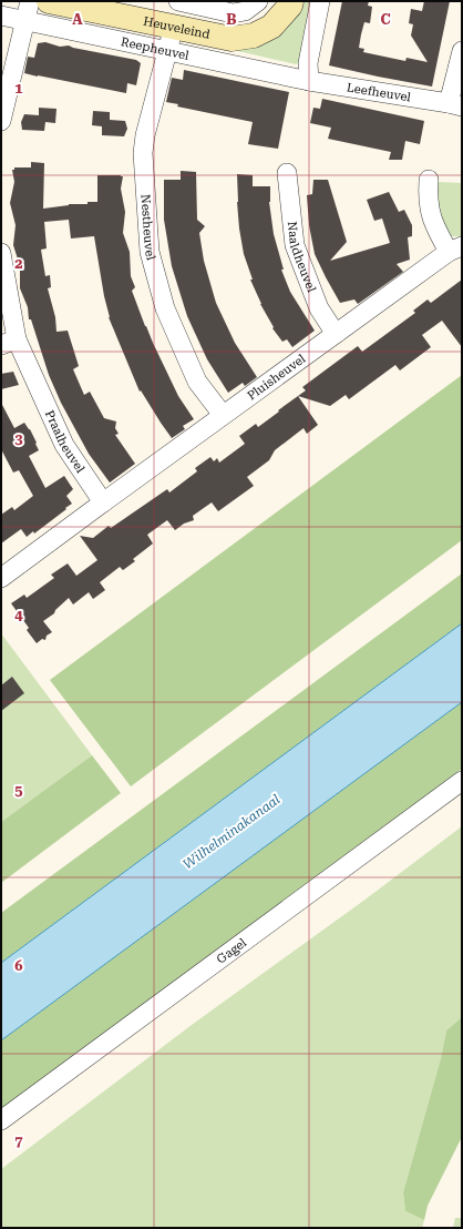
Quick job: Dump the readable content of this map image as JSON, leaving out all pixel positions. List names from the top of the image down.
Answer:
{
  "streets": {
    "street": [
      "Heuveleind",
      "Reepheuvel",
      "Leefheuvel",
      "Nestheuvel",
      "Naaldheuvel",
      "Pluisheuvel",
      "Praalheuvel",
      "Gagel"
    ]
  },
  "crossings": [
    ["Heuveleind", "Nestheuvel"],
    ["Reepheuvel", "Leefheuvel"],
    ["Reepheuvel", "Nestheuvel"],
    ["Nestheuvel", "Pluisheuvel"],
    ["Naaldheuvel", "Pluisheuvel"],
    ["Pluisheuvel", "Praalheuvel"]
  ],
  "water": ["Wilhelminakanaal"],
  "grid": {
    "columns": ["A", "B", "C"],
    "rows": [
      "1",
      "2",
      "3",
      "4",
      "5",
      "6",
      "7"
    ]
  }
}
